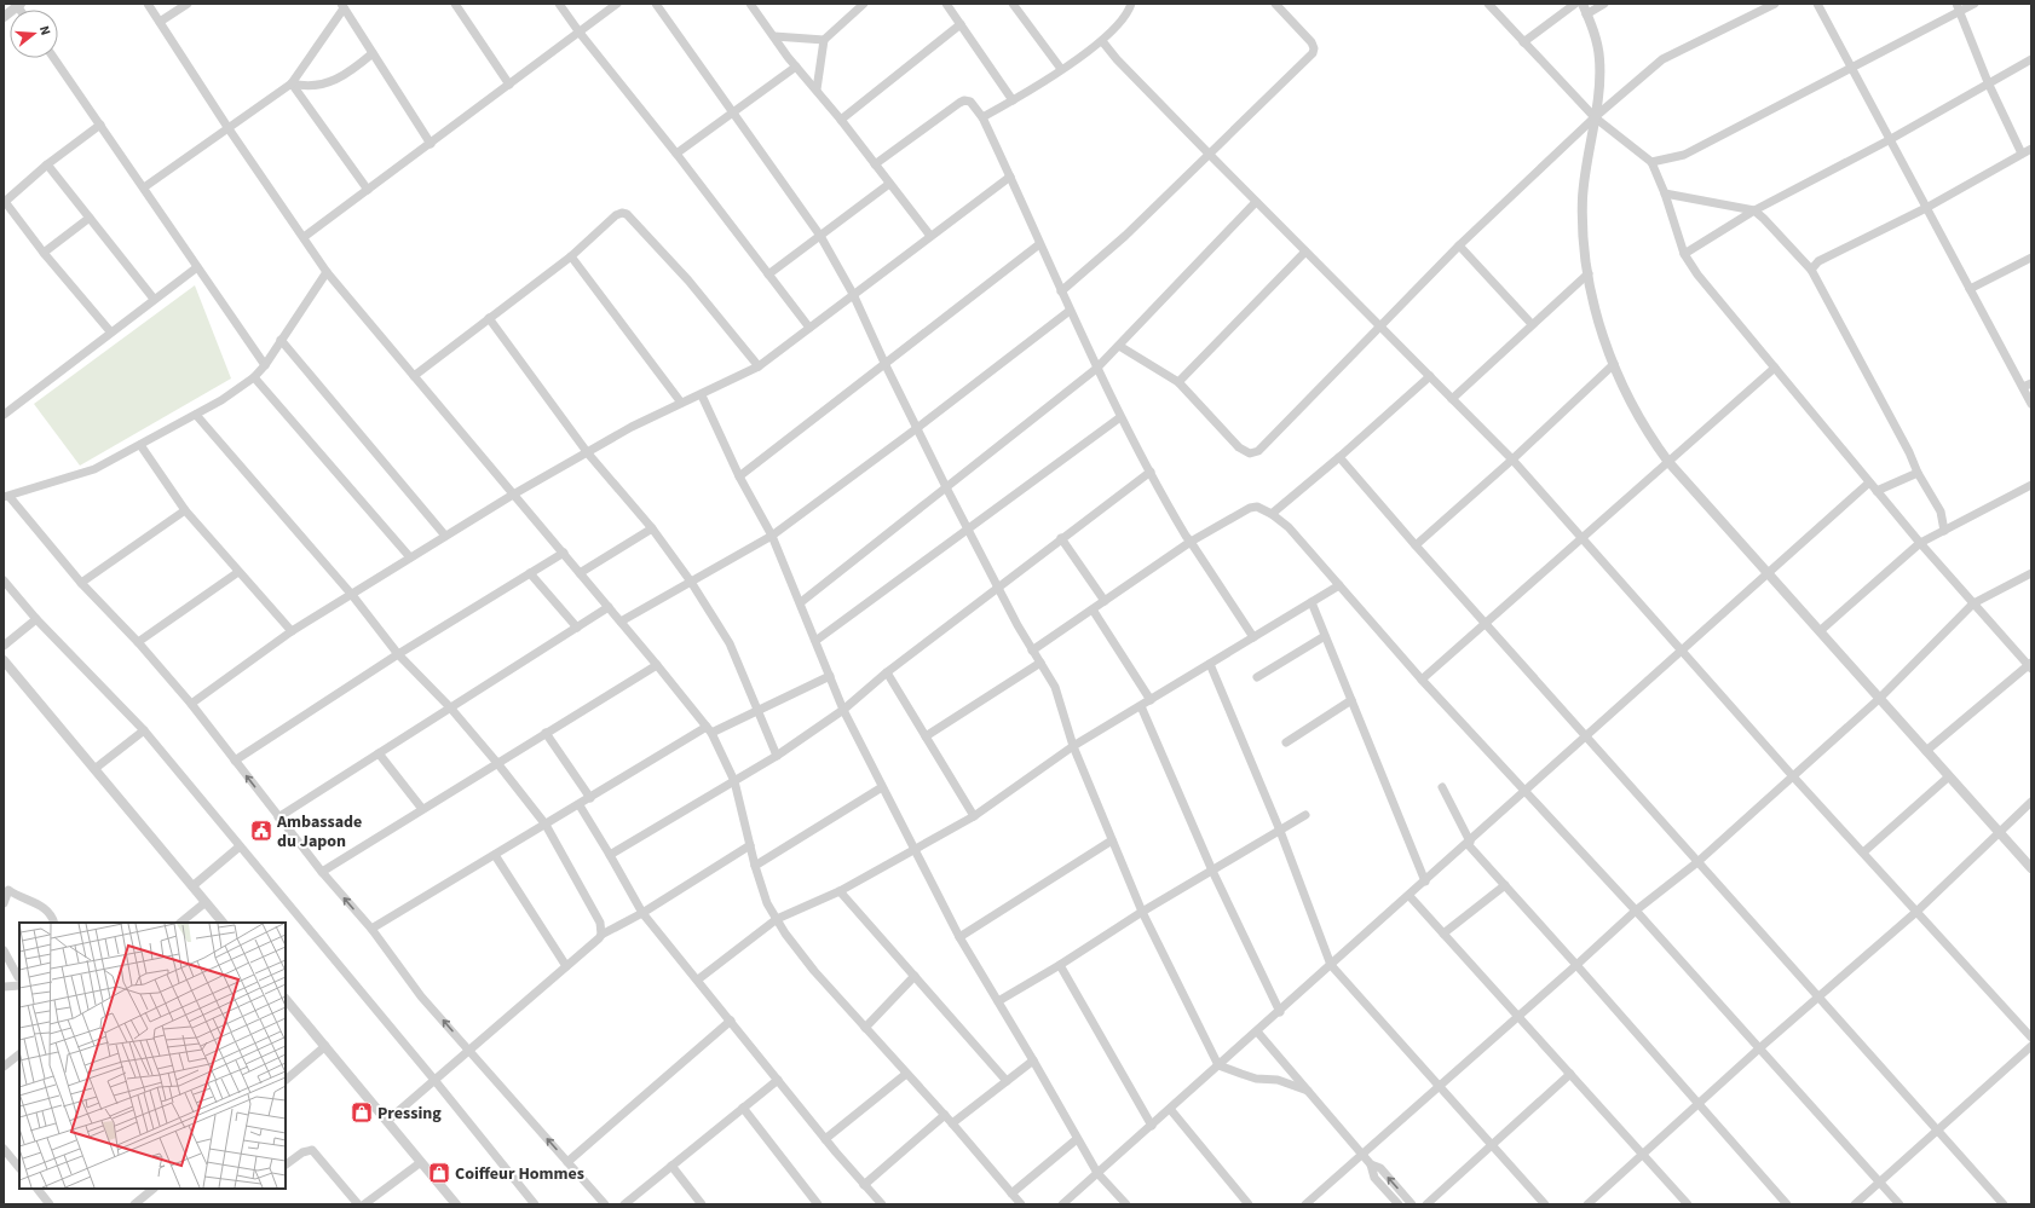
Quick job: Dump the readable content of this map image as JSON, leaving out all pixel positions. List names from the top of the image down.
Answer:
{
  "places": {
    "public building": ["Ambassade du Japon"],
    "shop": ["Pressing", "Coiffeur Hommes"]
  },
  "north": "right"
}
